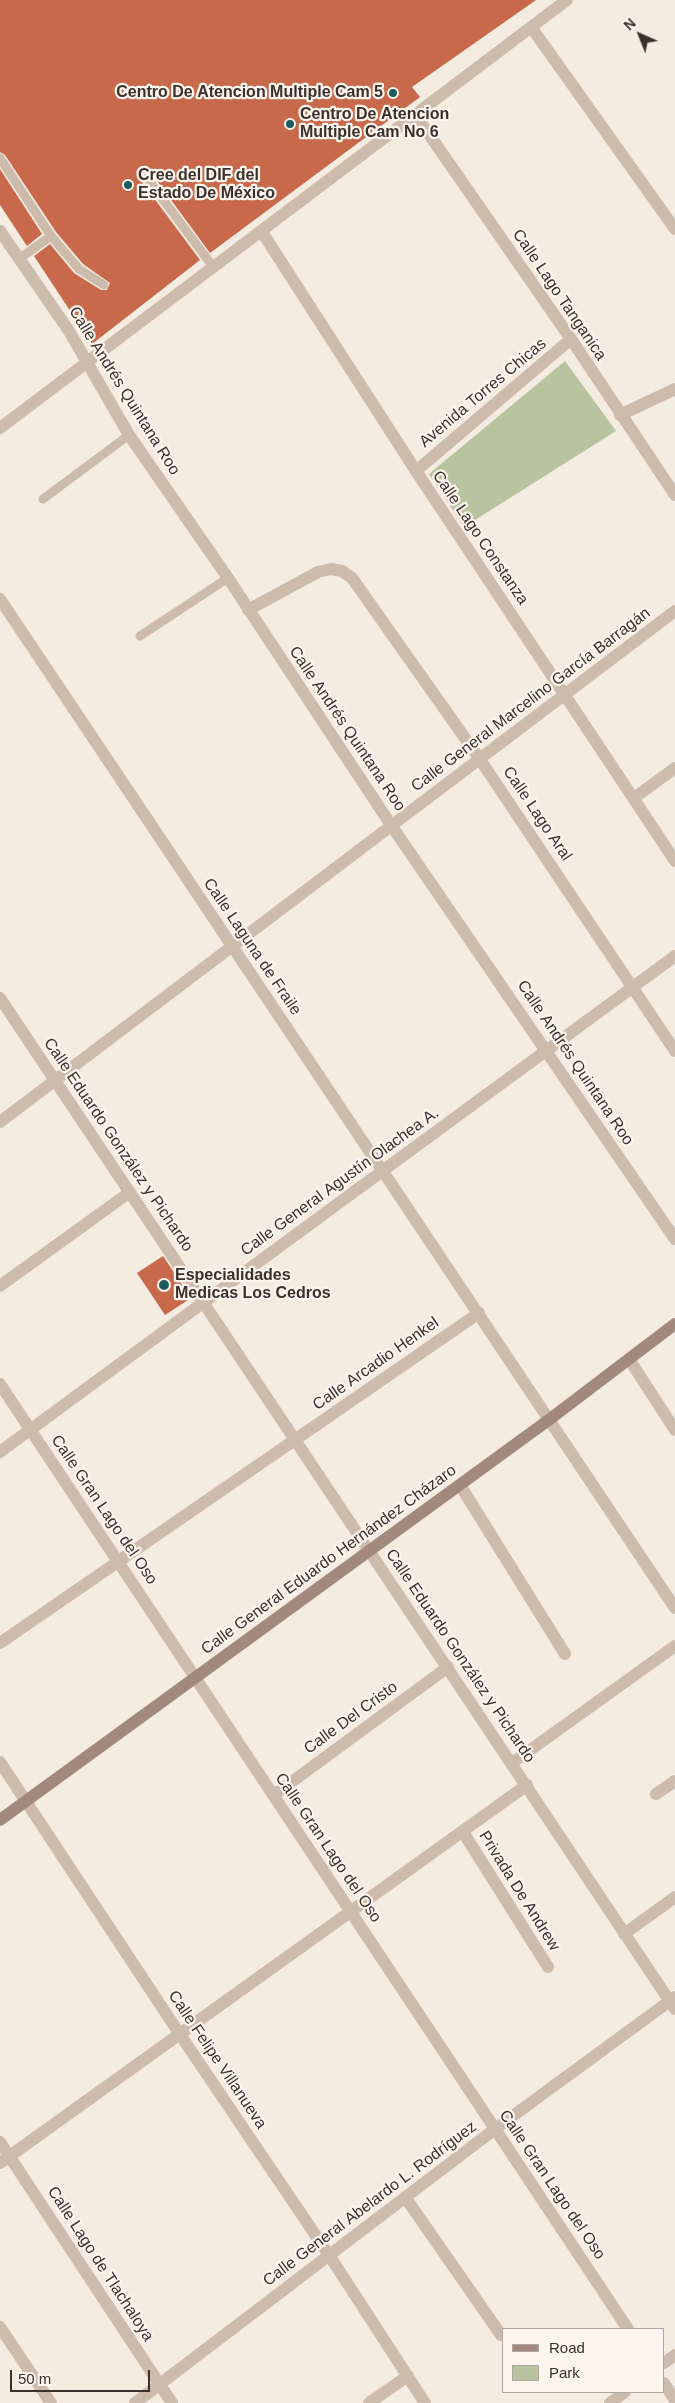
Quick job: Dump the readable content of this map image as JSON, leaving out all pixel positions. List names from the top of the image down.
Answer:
{
  "streets": {
    "main road": ["Calle General Eduardo Hernández Cházaro"],
    "street": [
      "Calle Lago Tanganica",
      "Calle Andrés Quintana Roo",
      "Avenida Torres Chicas",
      "Calle Lago Constanza",
      "Calle General Marcelino García Barragán",
      "Calle Lago Aral",
      "Calle Laguna de Fraile",
      "Calle Eduardo González y Pichardo",
      "Calle General Agustín Olachea A.",
      "Calle Arcadio Henkel",
      "Calle Gran Lago del Oso",
      "Calle Del Cristo",
      "Privada De Andrew",
      "Calle Felipe Villanueva",
      "Calle General Abelardo L. Rodríguez",
      "Calle Lago de Tlachaloya"
    ]
  },
  "crossings": [
    ["Calle Lago Tanganica", "Avenida Torres Chicas"],
    ["Calle Andrés Quintana Roo", "Calle General Marcelino García Barragán"],
    ["Calle Andrés Quintana Roo", "Calle Lago Aral"],
    ["Calle Andrés Quintana Roo", "Calle General Agustín Olachea A."],
    ["Avenida Torres Chicas", "Calle Lago Constanza"],
    ["Calle Lago Constanza", "Calle General Marcelino García Barragán"],
    ["Calle General Marcelino García Barragán", "Calle Lago Aral"],
    ["Calle General Marcelino García Barragán", "Calle Laguna de Fraile"],
    ["Calle General Marcelino García Barragán", "Calle Eduardo González y Pichardo"],
    ["Calle Lago Aral", "Calle General Agustín Olachea A."],
    ["Calle Laguna de Fraile", "Calle General Agustín Olachea A."],
    ["Calle Laguna de Fraile", "Calle Arcadio Henkel"],
    ["Calle Eduardo González y Pichardo", "Calle General Agustín Olachea A."],
    ["Calle Eduardo González y Pichardo", "Calle Arcadio Henkel"],
    ["Calle Eduardo González y Pichardo", "Calle General Eduardo Hernández Cházaro"],
    ["Calle Eduardo González y Pichardo", "Calle Del Cristo"],
    ["Calle Eduardo González y Pichardo", "Calle General Abelardo L. Rodríguez"],
    ["Calle General Agustín Olachea A.", "Calle Gran Lago del Oso"],
    ["Calle Arcadio Henkel", "Calle Gran Lago del Oso"],
    ["Calle Gran Lago del Oso", "Calle General Eduardo Hernández Cházaro"],
    ["Calle Gran Lago del Oso", "Calle Del Cristo"],
    ["Calle Gran Lago del Oso", "Calle General Abelardo L. Rodríguez"],
    ["Calle General Eduardo Hernández Cházaro", "Calle Felipe Villanueva"],
    ["Calle Felipe Villanueva", "Calle General Abelardo L. Rodríguez"],
    ["Calle General Abelardo L. Rodríguez", "Calle Lago de Tlachaloya"]
  ],
  "places": [
    "Centro De Atencion Multiple Cam 5",
    "Centro De Atencion Multiple Cam No 6",
    "Cree del DIF del Estado De México",
    "Especialidades Medicas Los Cedros"
  ],
  "legend": ["Road", "Park"],
  "scale_bar": "50 m",
  "north": "top left"
}
